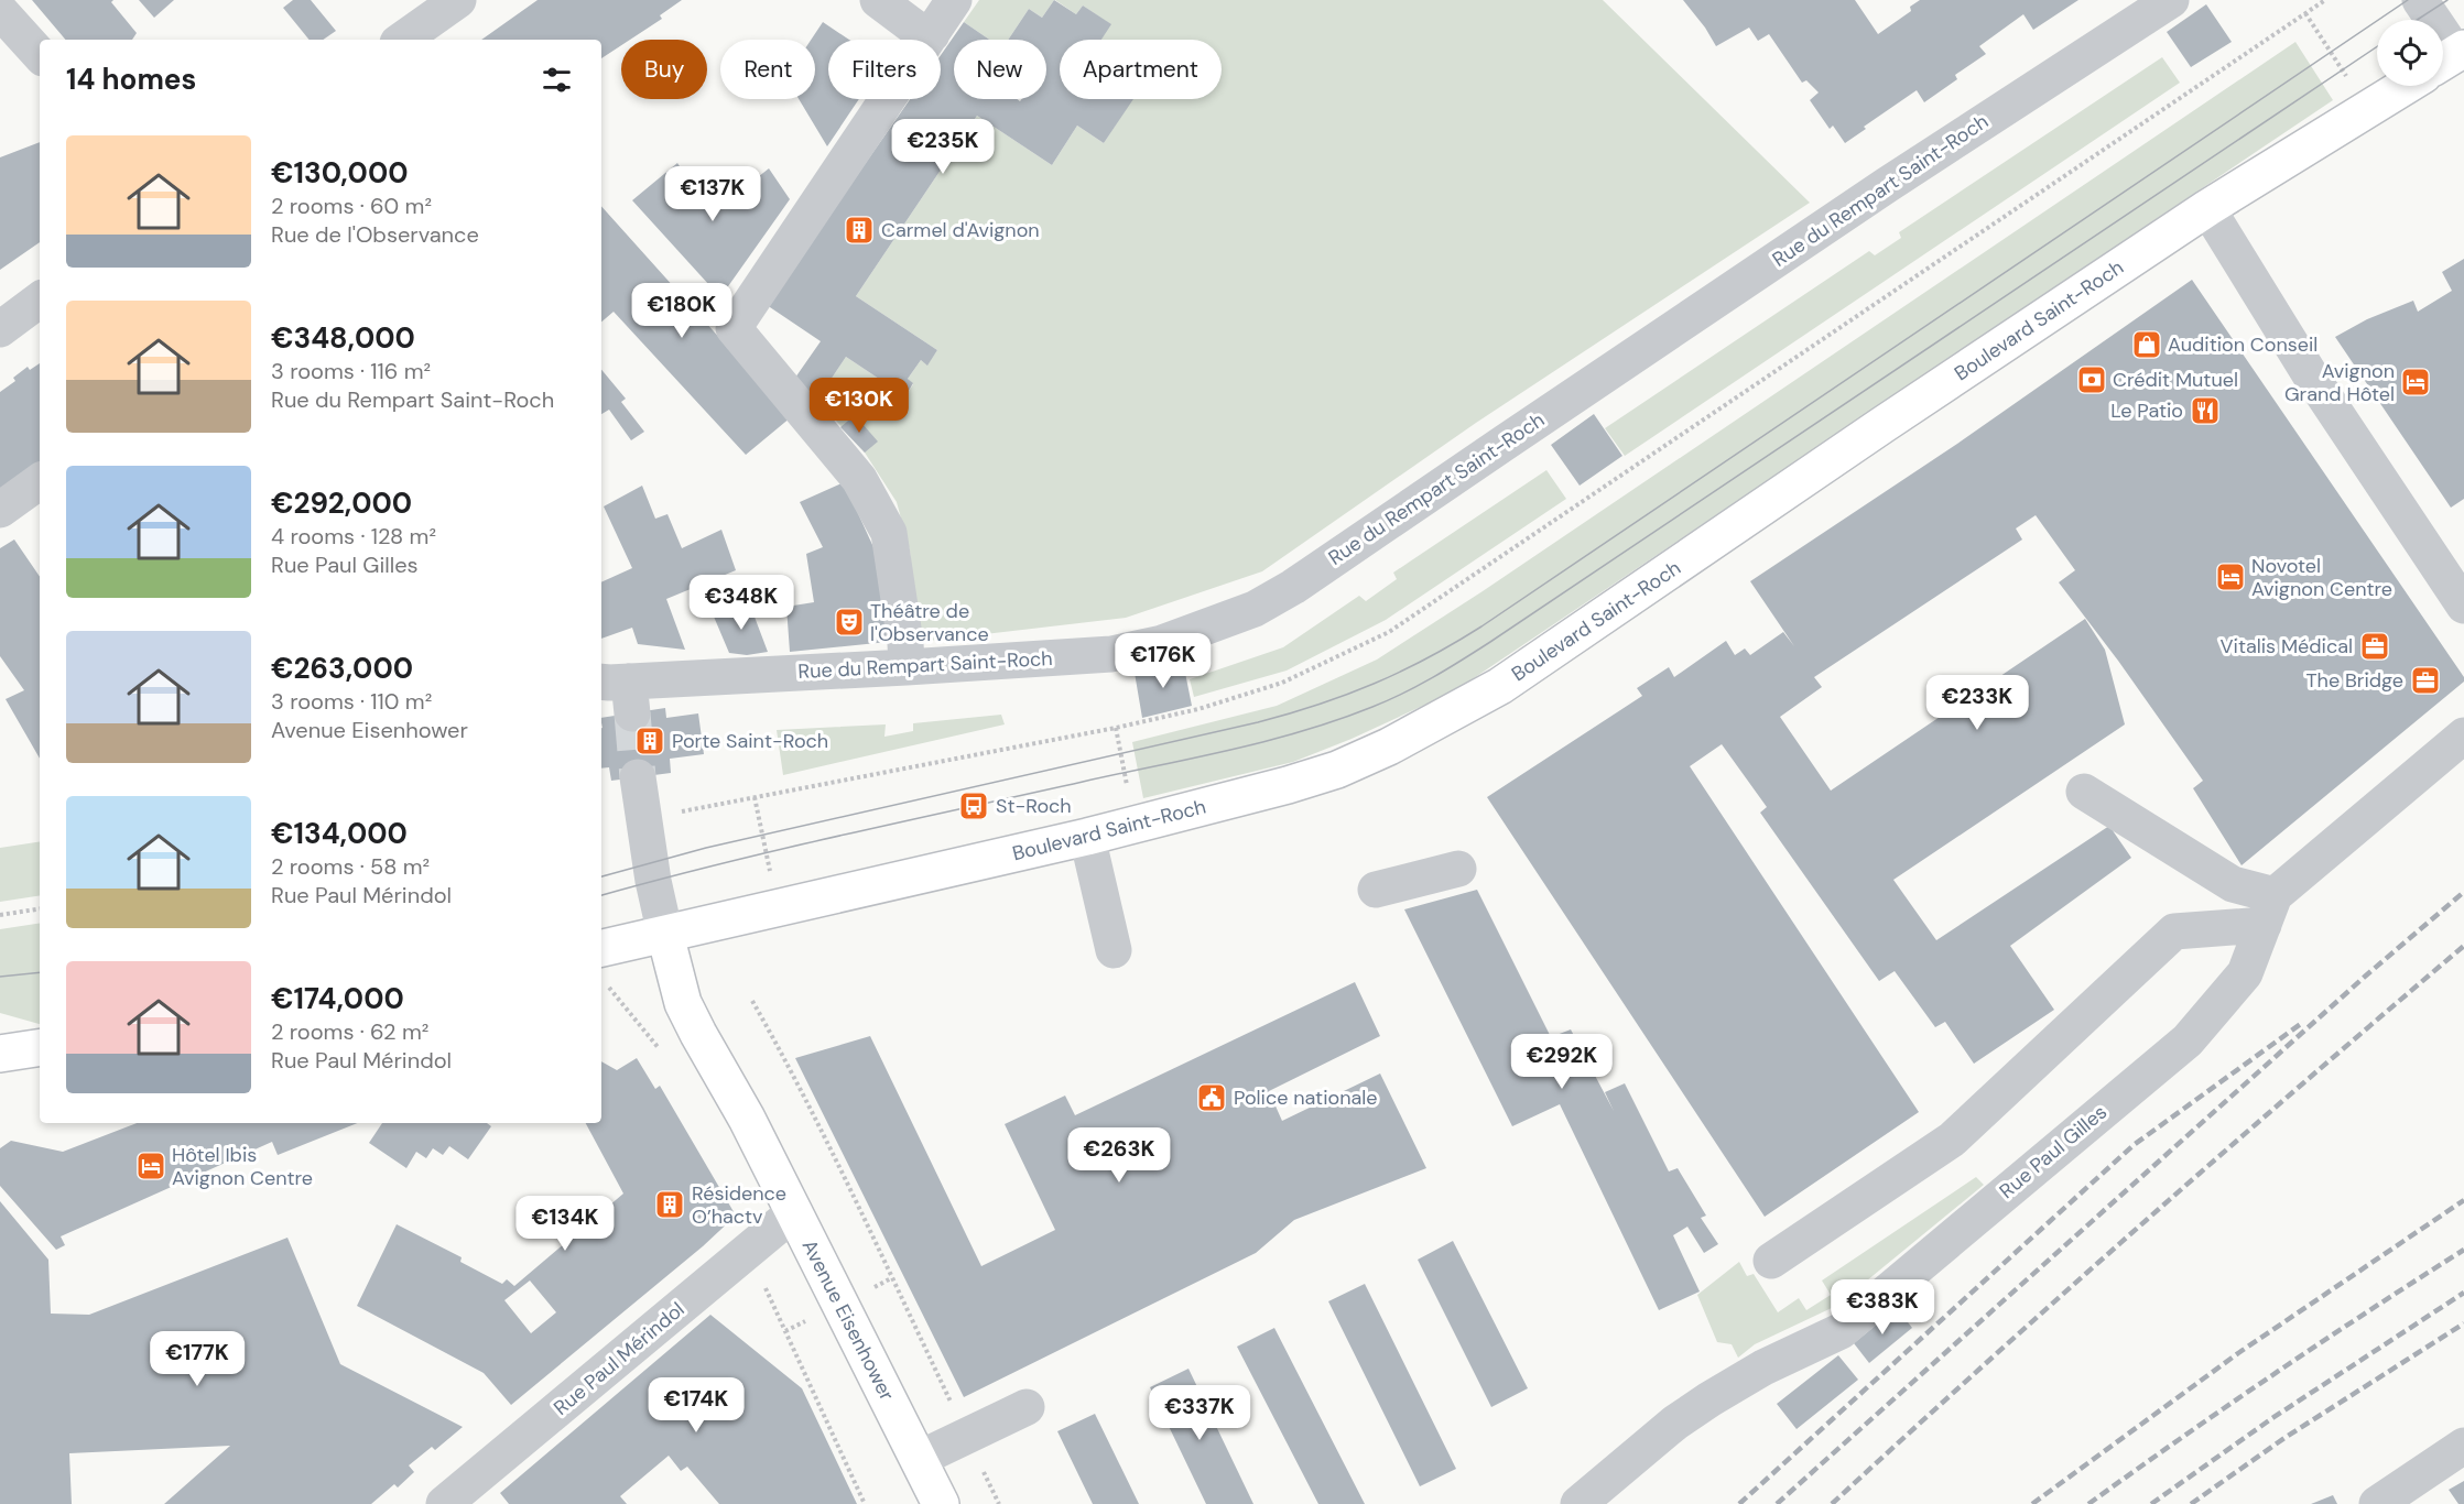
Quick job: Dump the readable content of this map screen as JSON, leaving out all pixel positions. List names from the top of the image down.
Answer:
{
  "streets": {
    "main road": ["Boulevard Saint-Roch", "Avenue Eisenhower"],
    "street": ["Rue du Rempart Saint-Roch", "Rue Paul Gilles", "Rue Paul Mérindol"]
  },
  "crossings": [
    ["Boulevard Saint-Roch", "Avenue Eisenhower"],
    ["Avenue Eisenhower", "Rue Paul Mérindol"]
  ],
  "places": {
    "building": ["Carmel d'Avignon", "Porte Saint-Roch", "Résidence O’hactv"],
    "shop": ["Audition Conseil"],
    "bank": ["Crédit Mutuel"],
    "hotel": ["Avignon Grand Hôtel", "Novotel Avignon Centre", "Hôtel Ibis Avignon Centre"],
    "restaurant": ["Le Patio"],
    "theatre": ["Théâtre de l'Observance"],
    "office": ["Vitalis Médical", "The Bridge"],
    "bus stop": ["St-Roch"],
    "public building": ["Police nationale"]
  },
  "page": {
    "chip": [
      "Buy",
      "Rent",
      "Filters",
      "New",
      "Apartment"
    ],
    "heading": "14 homes",
    "price": [
      "€235K",
      "€137K",
      "€180K",
      "€130K",
      "€348K",
      "€176K",
      "€233K",
      "€292K",
      "€263K",
      "€134K",
      "€383K",
      "€177K",
      "€174K",
      "€337K"
    ],
    "list": [
      {
        "name": "€130,000",
        "note": "2 rooms · 60 m² · Rue de l'Observance"
      },
      {
        "name": "€348,000",
        "note": "3 rooms · 116 m² · Rue du Rempart Saint-Roch"
      },
      {
        "name": "€292,000",
        "note": "4 rooms · 128 m² · Rue Paul Gilles"
      },
      {
        "name": "€263,000",
        "note": "3 rooms · 110 m² · Avenue Eisenhower"
      },
      {
        "name": "€134,000",
        "note": "2 rooms · 58 m² · Rue Paul Mérindol"
      },
      {
        "name": "€174,000",
        "note": "2 rooms · 62 m² · Rue Paul Mérindol"
      }
    ]
  }
}
